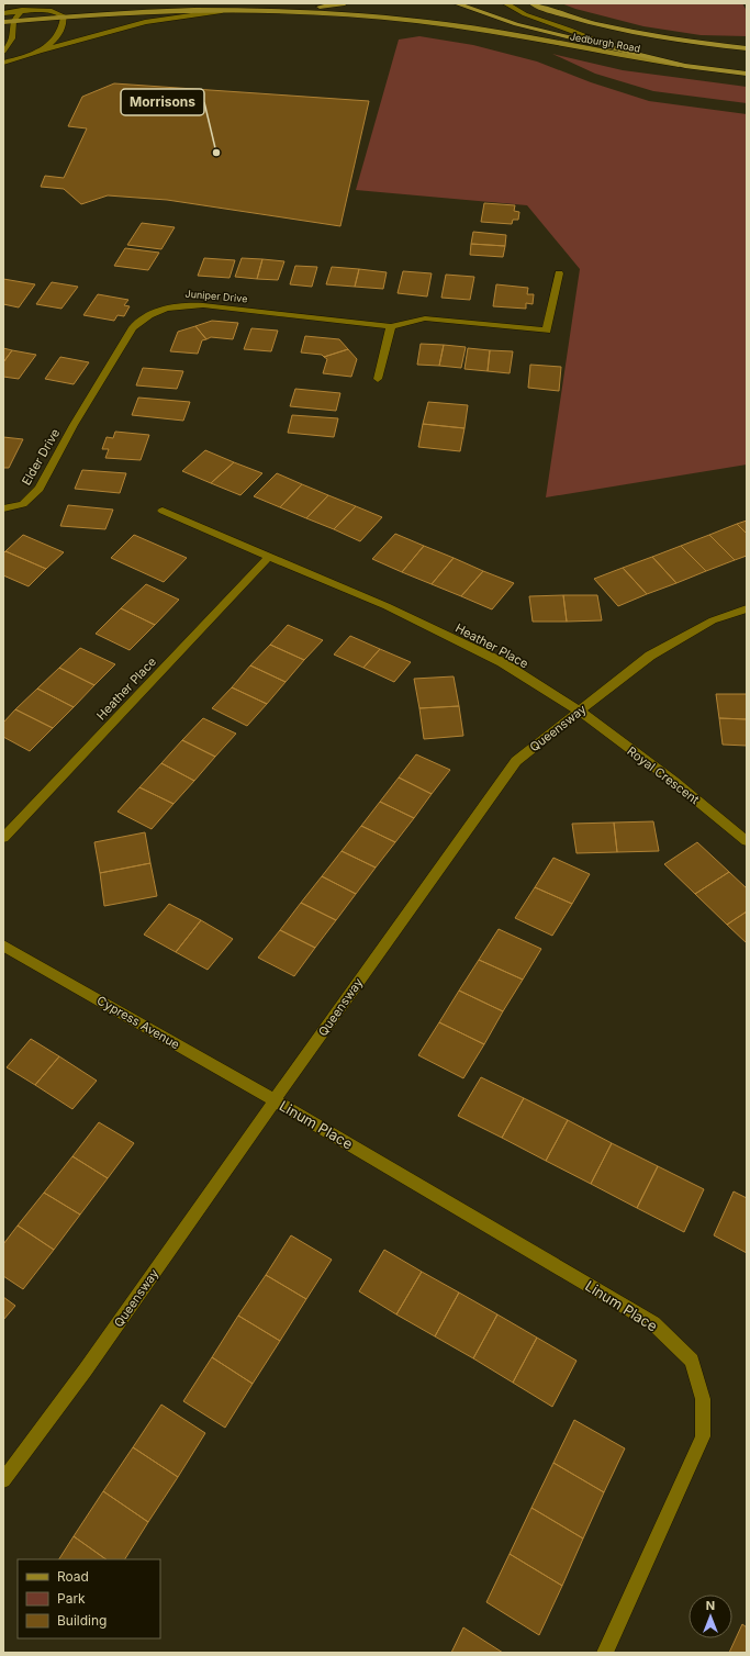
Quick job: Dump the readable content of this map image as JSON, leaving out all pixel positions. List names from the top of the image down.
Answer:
{
  "streets": {
    "highway": ["Jedburgh Road"],
    "street": [
      "Juniper Drive",
      "Elder Drive",
      "Heather Place",
      "Queensway",
      "Royal Crescent",
      "Cypress Avenue",
      "Linum Place"
    ]
  },
  "crossings": [
    ["Juniper Drive", "Elder Drive"],
    ["Heather Place", "Queensway"],
    ["Heather Place", "Royal Crescent"],
    ["Queensway", "Royal Crescent"],
    ["Queensway", "Cypress Avenue"],
    ["Queensway", "Linum Place"],
    ["Cypress Avenue", "Linum Place"]
  ],
  "places": ["Morrisons"],
  "legend": ["Road", "Park", "Building"],
  "north": "top"
}
